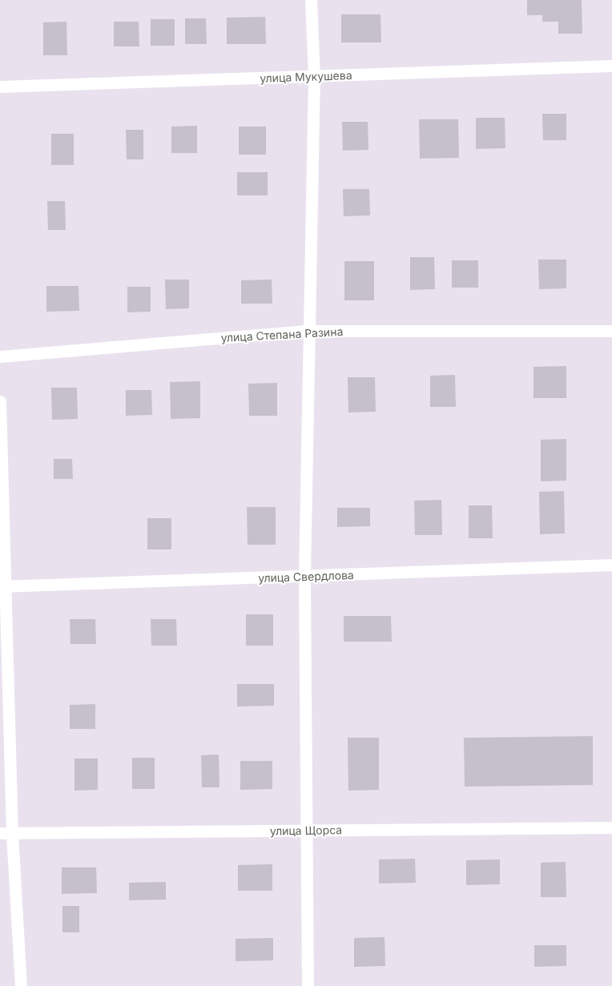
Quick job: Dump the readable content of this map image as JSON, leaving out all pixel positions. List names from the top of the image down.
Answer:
{
  "streets": {
    "street": [
      "улица Мукушева",
      "улица Степана Разина",
      "улица Свердлова",
      "улица Щорса"
    ]
  }
}
